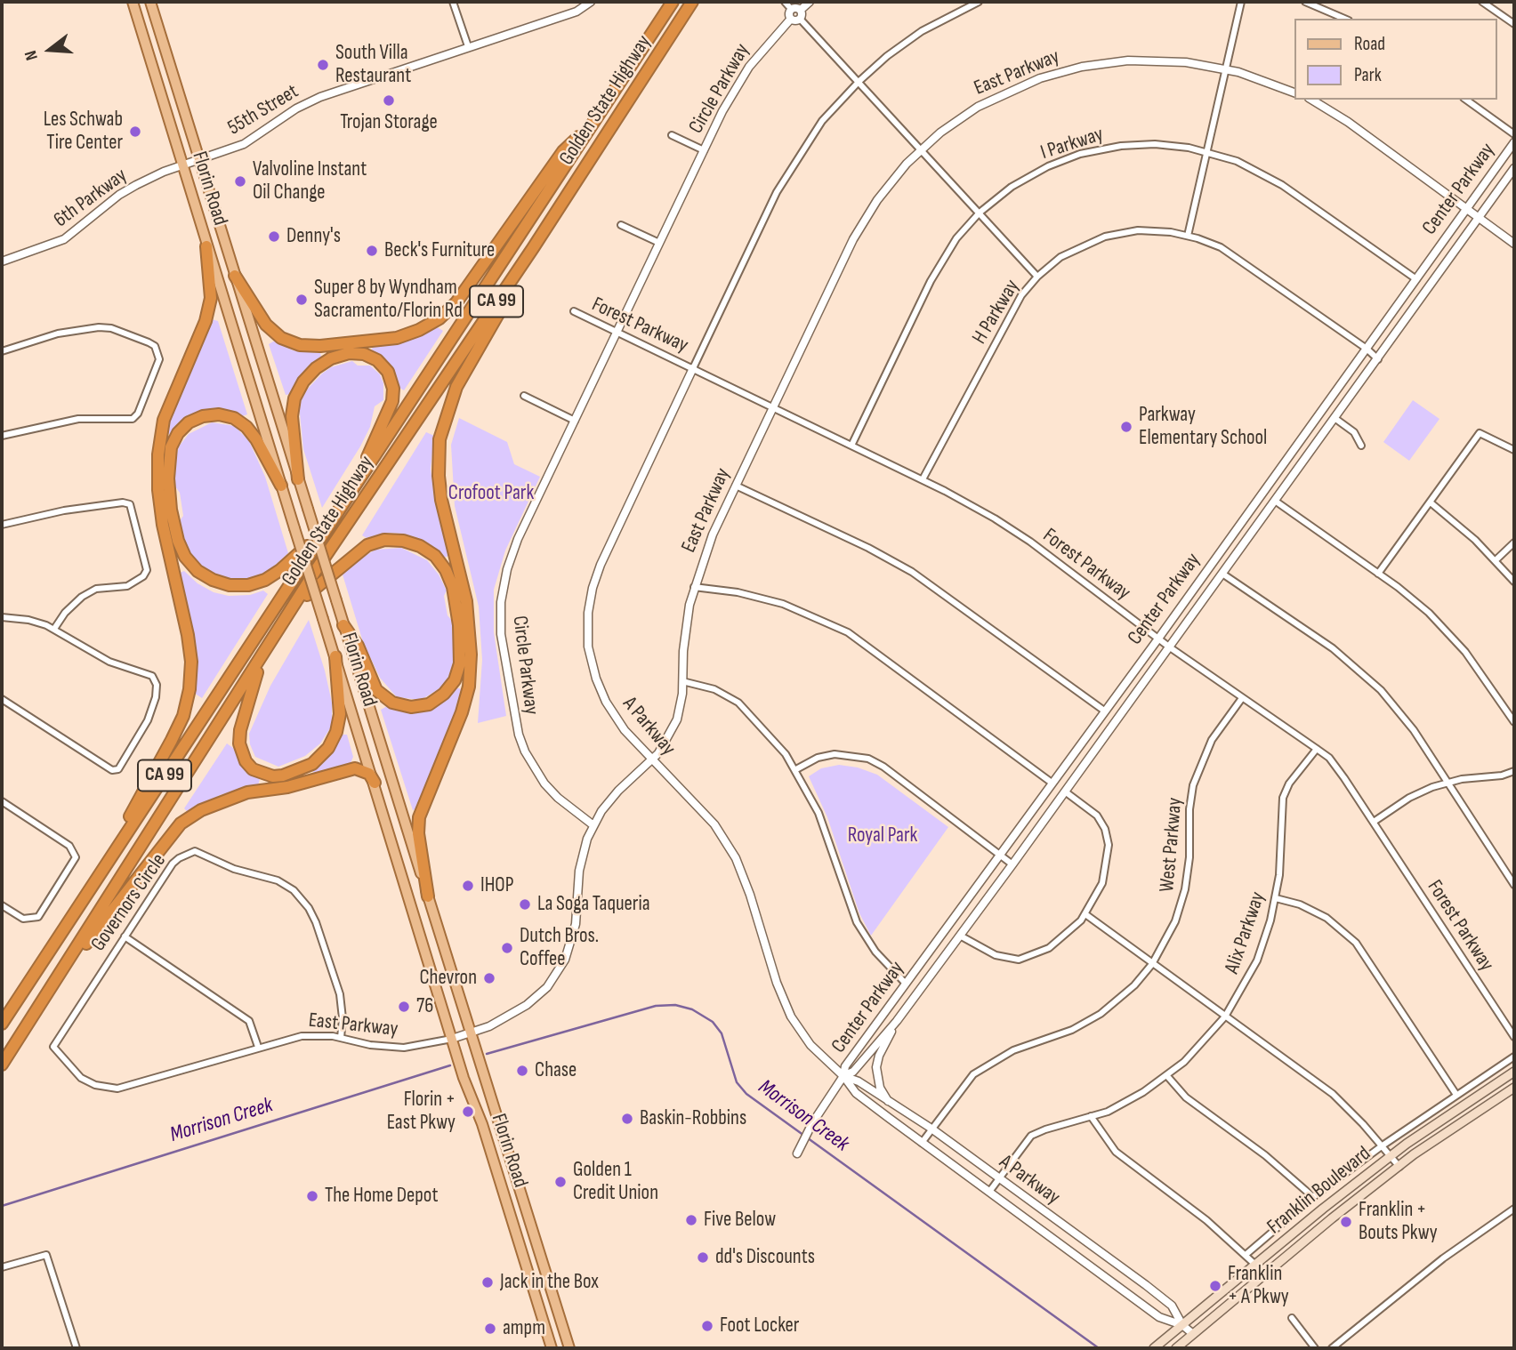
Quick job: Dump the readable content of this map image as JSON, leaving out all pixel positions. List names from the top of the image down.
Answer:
{
  "streets": {
    "highway": ["Golden State Highway", "CA 99"],
    "main road": ["Florin Road", "Franklin Boulevard"],
    "street": [
      "East Parkway",
      "Circle Parkway",
      "55th Street",
      "I Parkway",
      "Center Parkway",
      "6th Parkway",
      "H Parkway",
      "Forest Parkway",
      "A Parkway",
      "West Parkway",
      "Governors Circle",
      "Alix Parkway"
    ]
  },
  "crossings": [
    ["East Parkway", "Circle Parkway"],
    ["East Parkway", "Florin Road"],
    ["East Parkway", "Forest Parkway"],
    ["East Parkway", "A Parkway"],
    ["East Parkway", "Governors Circle"],
    ["Circle Parkway", "Forest Parkway"],
    ["55th Street", "Florin Road"],
    ["55th Street", "6th Parkway"],
    ["I Parkway", "Center Parkway"],
    ["I Parkway", "Forest Parkway"],
    ["Florin Road", "6th Parkway"],
    ["Center Parkway", "H Parkway"],
    ["Center Parkway", "Forest Parkway"],
    ["Center Parkway", "A Parkway"],
    ["H Parkway", "Forest Parkway"],
    ["Forest Parkway", "A Parkway"],
    ["Forest Parkway", "West Parkway"],
    ["Forest Parkway", "Alix Parkway"],
    ["A Parkway", "West Parkway"],
    ["A Parkway", "Alix Parkway"],
    ["A Parkway", "Franklin Boulevard"]
  ],
  "water": ["Morrison Creek"],
  "parks": ["Crofoot Park", "Royal Park"],
  "places": [
    "South Villa Restaurant",
    "Trojan Storage",
    "Les Schwab Tire Center",
    "Valvoline Instant Oil Change",
    "Denny's",
    "Beck's Furniture",
    "Super 8 by Wyndham Sacramento/Florin Rd",
    "Parkway Elementary School",
    "IHOP",
    "La Soga Taqueria",
    "Dutch Bros. Coffee",
    "Chevron",
    "76",
    "Chase",
    "Florin + East Pkwy",
    "Baskin-Robbins",
    "Golden 1 Credit Union",
    "The Home Depot",
    "Five Below",
    "Franklin + Bouts Pkwy",
    "dd's Discounts",
    "Jack in the Box",
    "Franklin + A Pkwy",
    "Foot Locker",
    "ampm"
  ],
  "legend": ["Road", "Park"],
  "north": "left"
}
